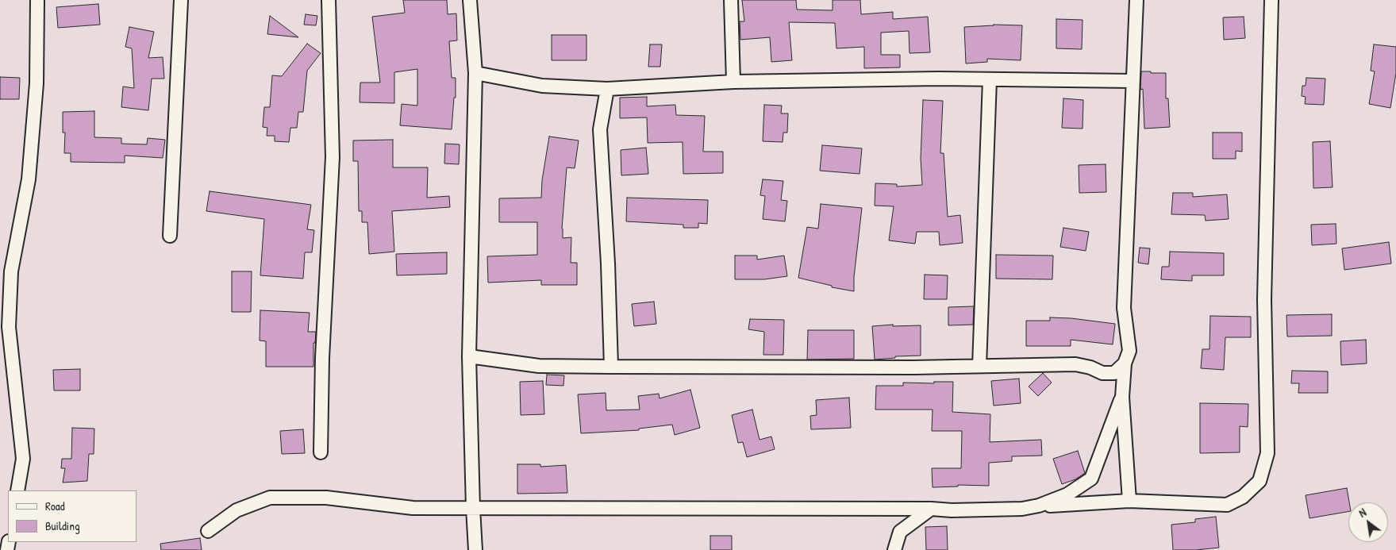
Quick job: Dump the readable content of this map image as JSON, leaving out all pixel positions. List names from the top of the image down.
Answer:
{
  "legend": ["Road", "Building"],
  "north": "top left"
}
